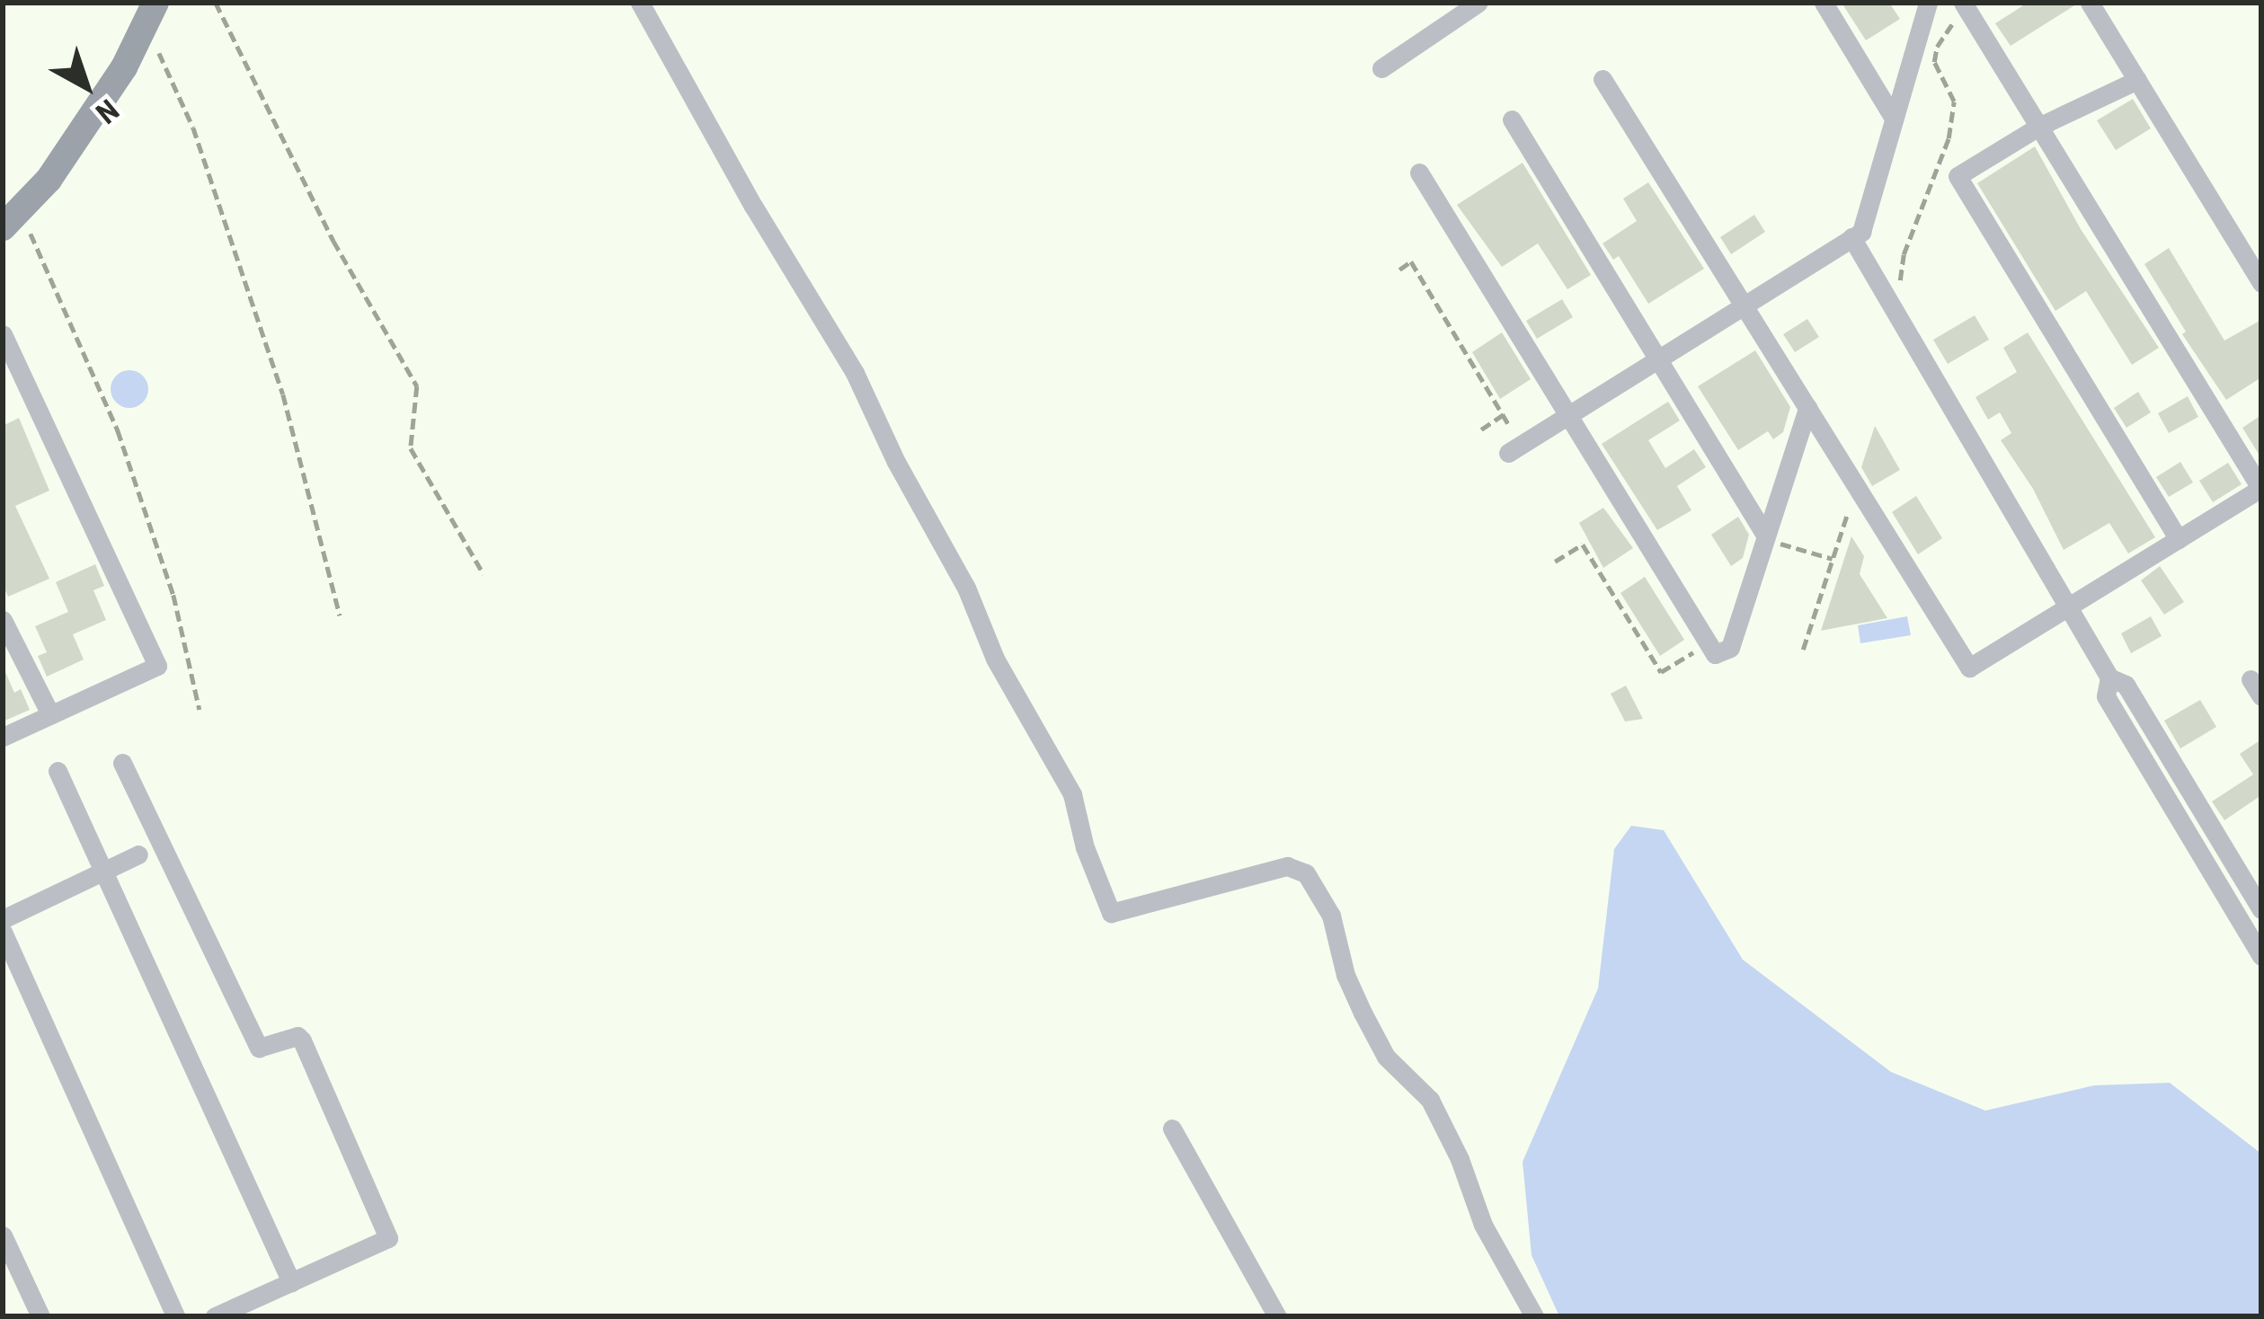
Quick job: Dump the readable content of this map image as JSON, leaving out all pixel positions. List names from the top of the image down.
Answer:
{
  "north": "bottom right"
}
